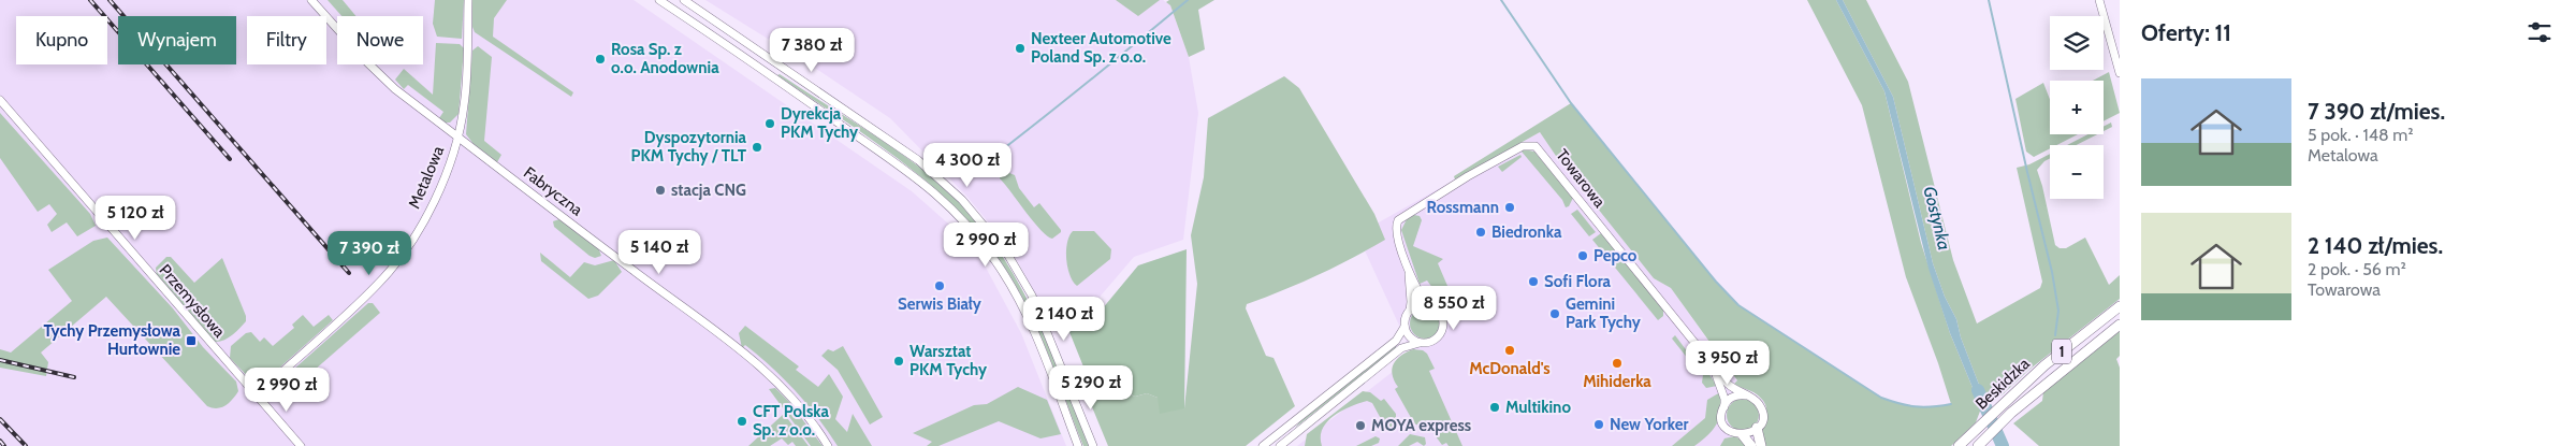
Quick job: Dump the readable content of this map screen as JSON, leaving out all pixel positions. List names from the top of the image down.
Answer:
{
  "streets": {
    "main road": ["1", "Beskidzka"],
    "street": [
      "Metalowa",
      "Towarowa",
      "Fabryczna",
      "Przemysłowa"
    ]
  },
  "crossings": [
    ["Metalowa", "Fabryczna"],
    ["Metalowa", "Przemysłowa"]
  ],
  "water": ["Gostynka"],
  "places": {
    "other": [
      "Nexteer Automotive Poland Sp. z o.o.",
      "Rosa Sp. z o.o. Anodownia",
      "Dyrekcja PKM Tychy",
      "Dyspozytornia PKM Tychy / TLT",
      "stacja CNG",
      "Rossmann",
      "Biedronka",
      "Pepco",
      "Sofi Flora",
      "Serwis Biały",
      "Gemini Park Tychy",
      "McDonald's",
      "Warsztat PKM Tychy",
      "Mihiderka",
      "Multikino",
      "CFT Polska Sp. z o.o.",
      "New Yorker",
      "MOYA express"
    ],
    "transit": ["Tychy Przemysłowa Hurtownie"]
  },
  "page": {
    "heading": "Oferty: 11",
    "map_buttons": ["+", "−"],
    "chip": [
      "Kupno",
      "Wynajem",
      "Filtry",
      "Nowe"
    ],
    "price": [
      "7 380 zł",
      "4 300 zł",
      "5 120 zł",
      "2 990 zł",
      "5 140 zł",
      "7 390 zł",
      "8 550 zł",
      "2 140 zł",
      "3 950 zł",
      "5 290 zł",
      "2 990 zł"
    ],
    "list": [
      {
        "name": "7 390 zł/mies.",
        "note": "5 pok. · 148 m² · Metalowa"
      },
      {
        "name": "2 140 zł/mies.",
        "note": "2 pok. · 56 m² · Towarowa"
      }
    ]
  }
}
